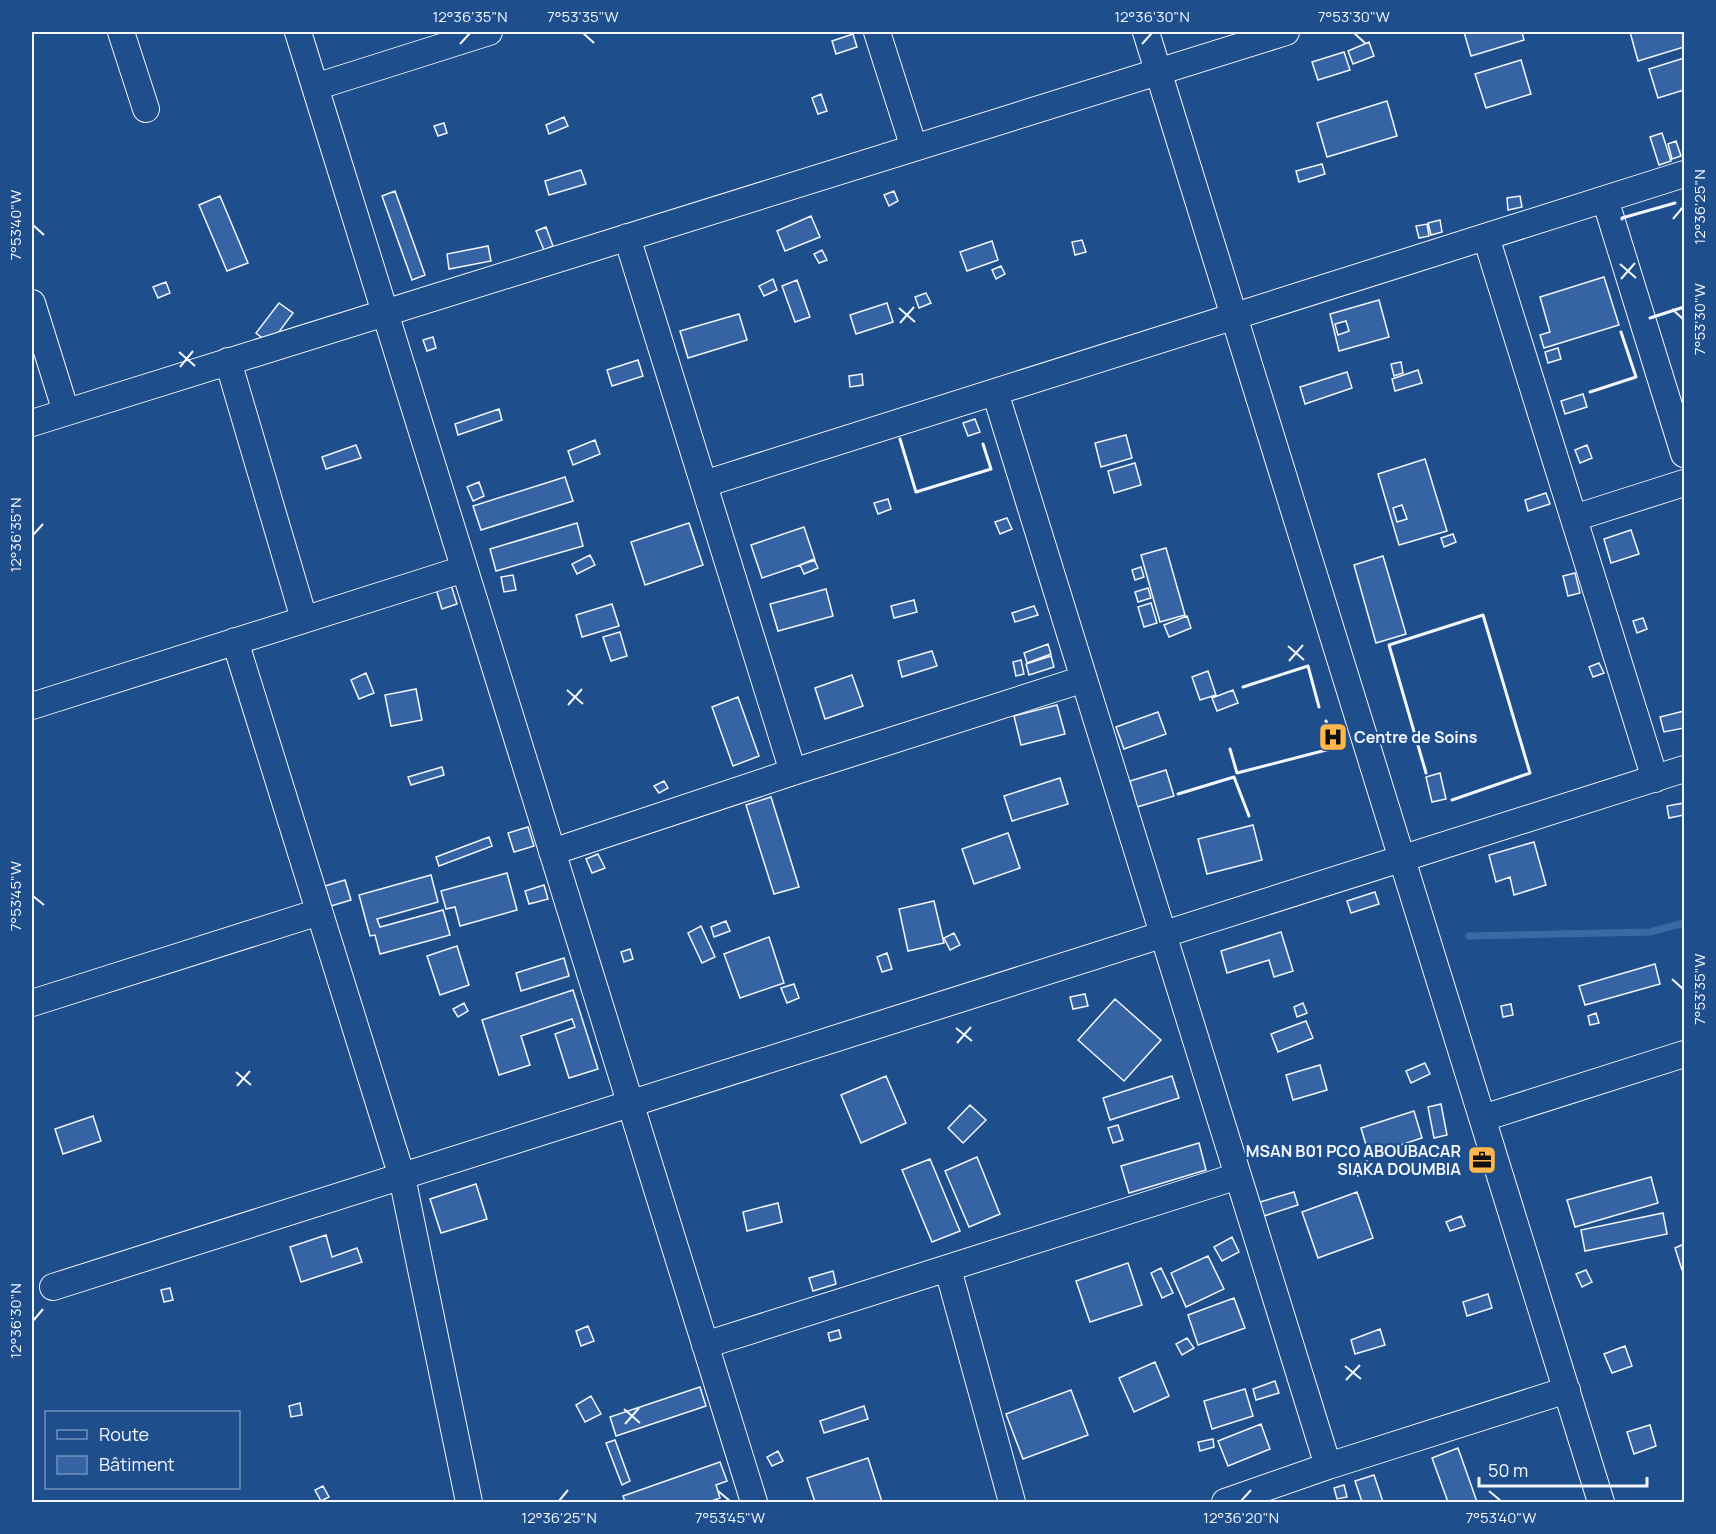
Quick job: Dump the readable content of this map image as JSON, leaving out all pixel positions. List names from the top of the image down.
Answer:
{
  "places": {
    "hospital": ["Centre de Soins"],
    "office": ["MSAN B01 PCO ABOUBACAR SIAKA DOUMBIA"]
  },
  "legend": ["Route", "Bâtiment"],
  "scale_bar": "50 m",
  "coordinates": [
    "12°36'35\"N",
    "7°53'35\"W",
    "12°36'30\"N",
    "7°53'30\"W",
    "12°36'25\"N",
    "7°53'40\"W",
    "7°53'45\"W",
    "12°36'20\"N"
  ]
}
